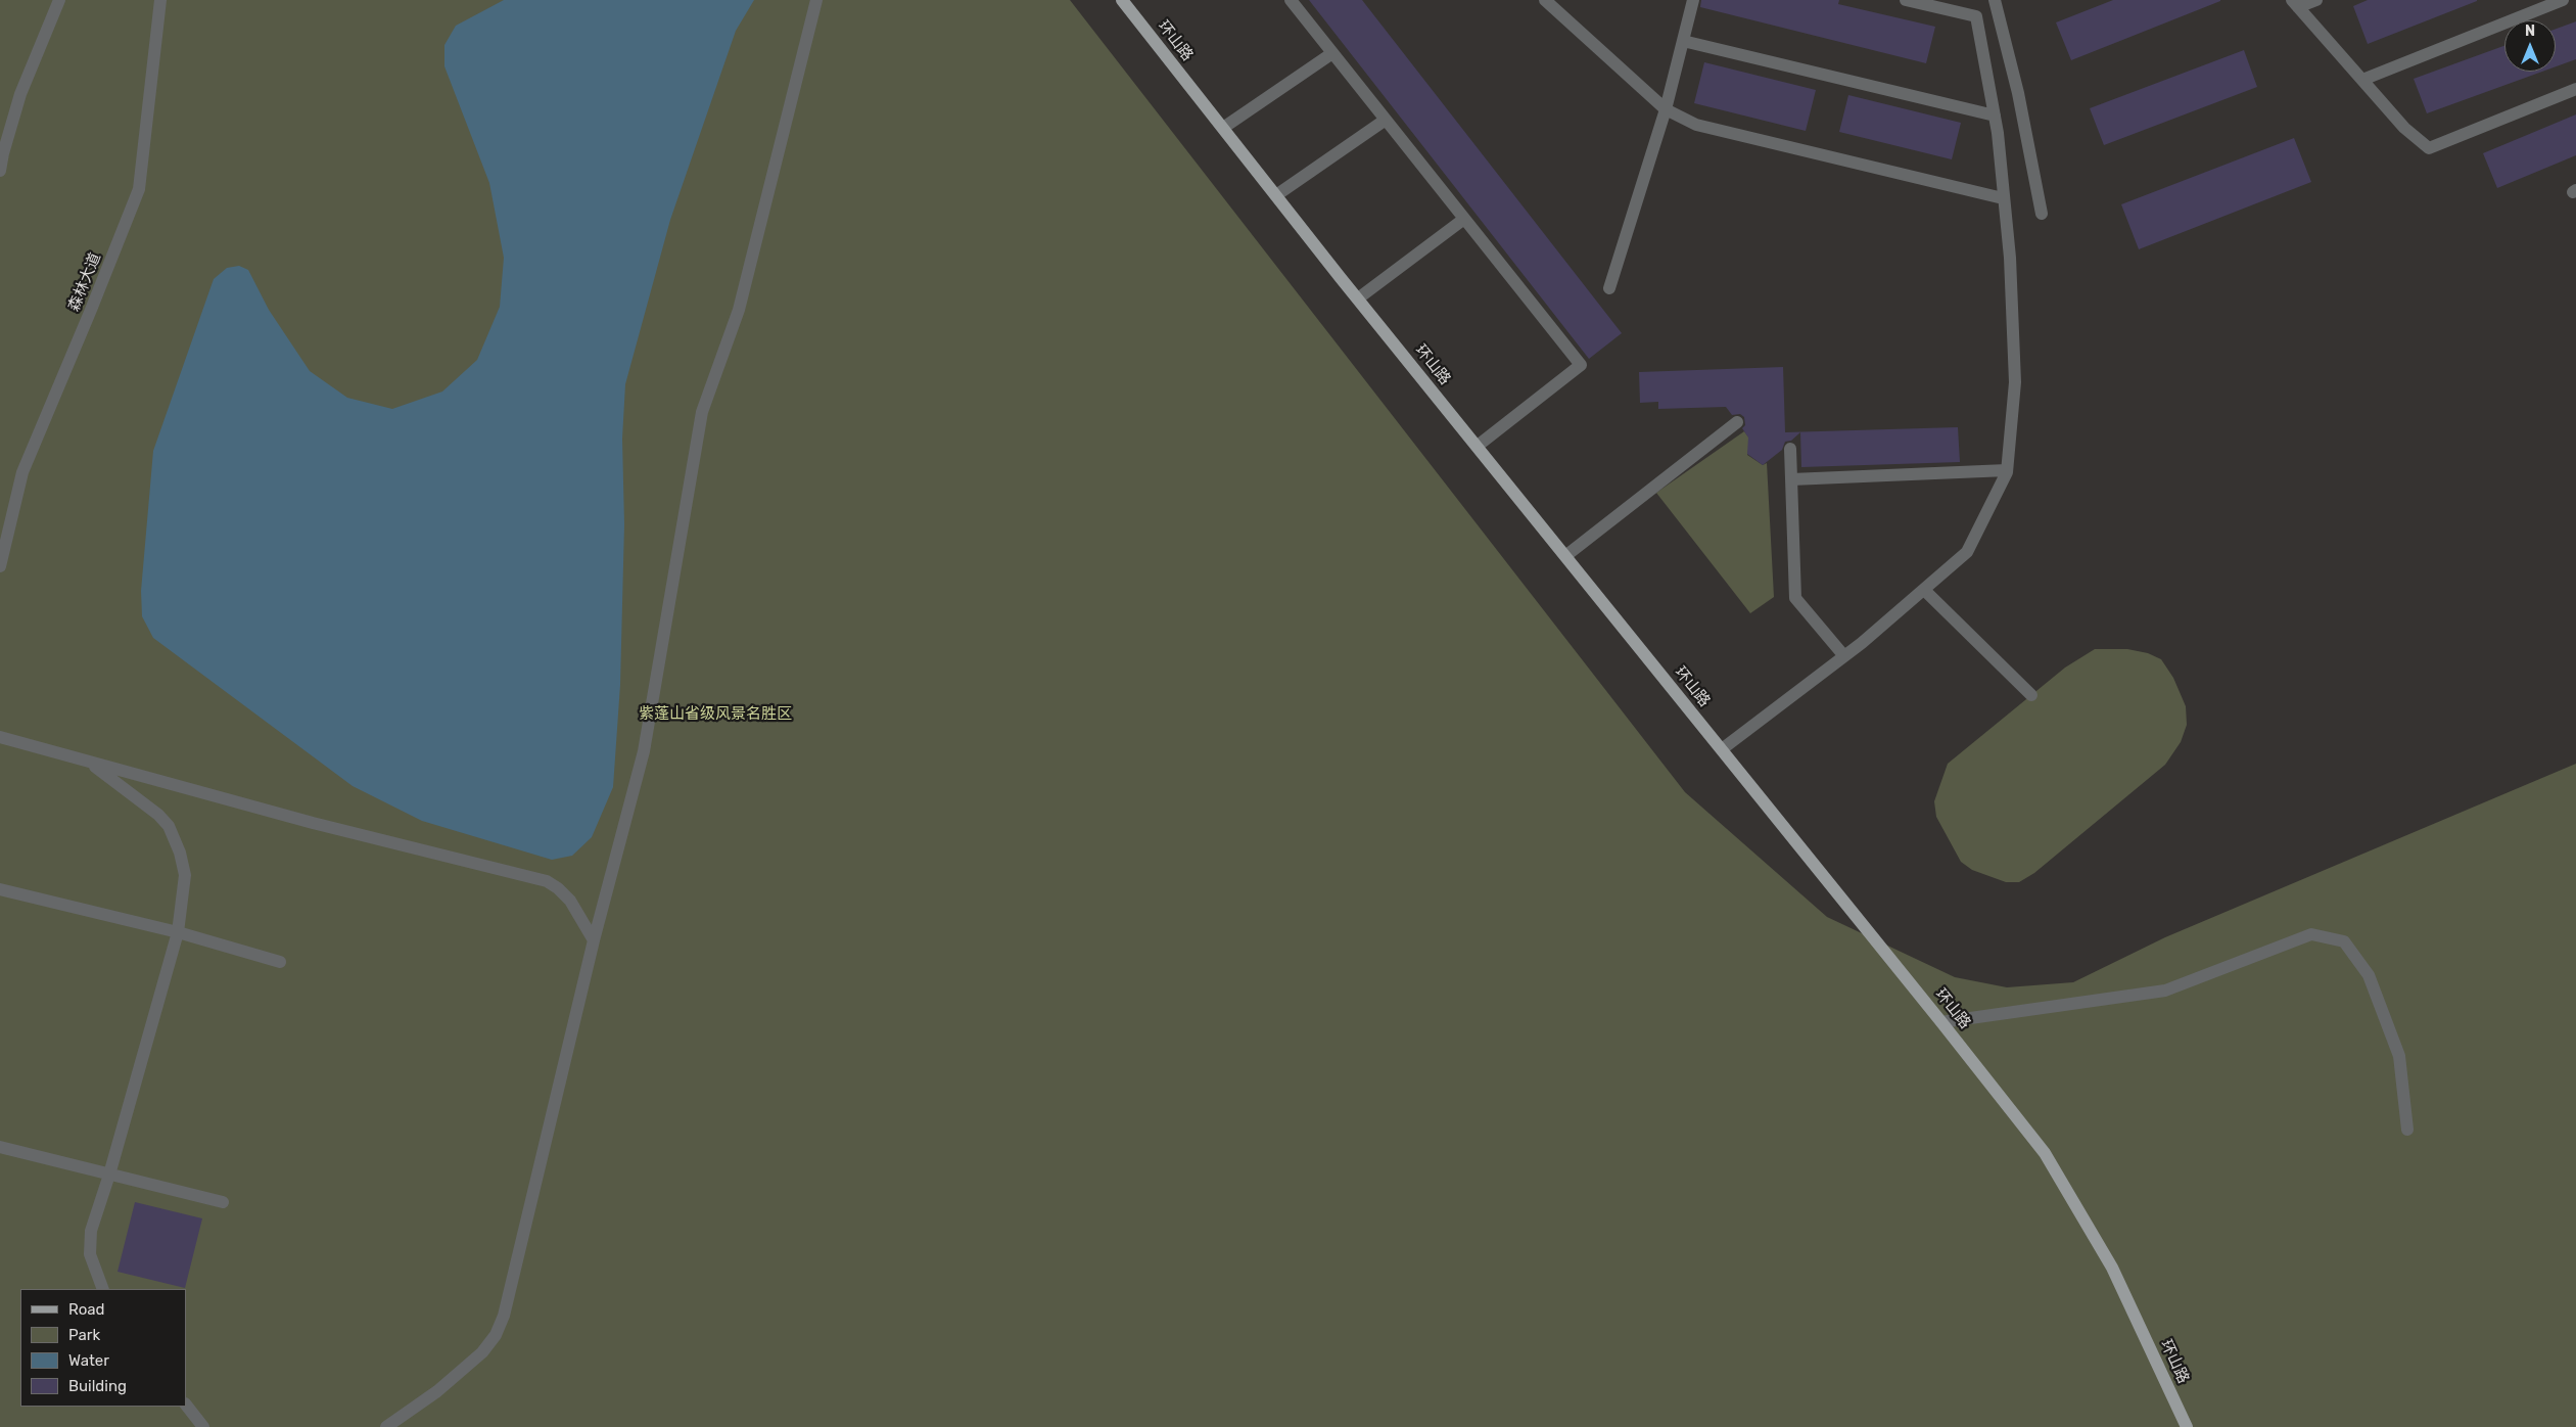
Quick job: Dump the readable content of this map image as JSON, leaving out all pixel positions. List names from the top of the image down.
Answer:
{
  "streets": {
    "main road": ["环山路"],
    "street": ["森林大道"]
  },
  "parks": ["紫蓬山省级风景名胜区"],
  "legend": [
    "Road",
    "Park",
    "Water",
    "Building"
  ],
  "north": "top"
}
